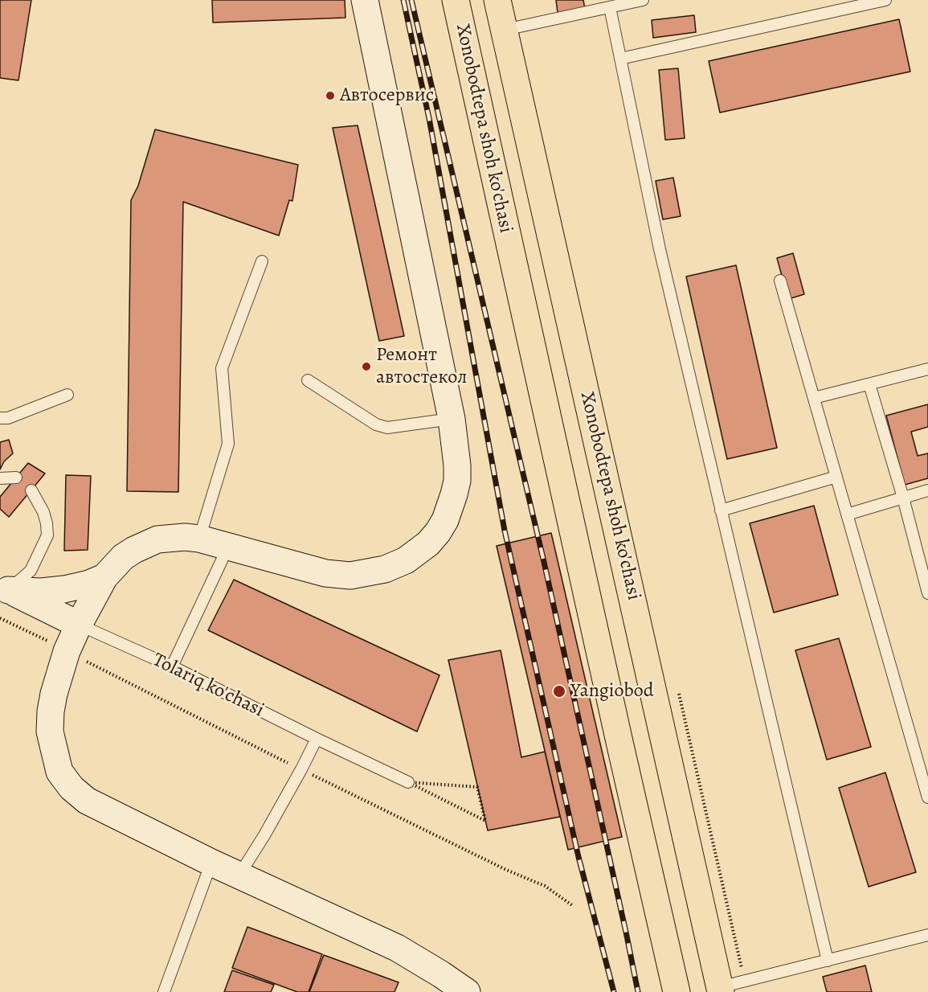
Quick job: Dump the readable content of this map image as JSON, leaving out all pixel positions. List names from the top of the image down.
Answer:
{
  "streets": {
    "highway": ["Xonobodtepa shoh ko'chasi"],
    "street": ["Tolariq ko'chasi"]
  },
  "places": ["Автосервис", "Ремонт автостекол", "Yangiobod"]
}
